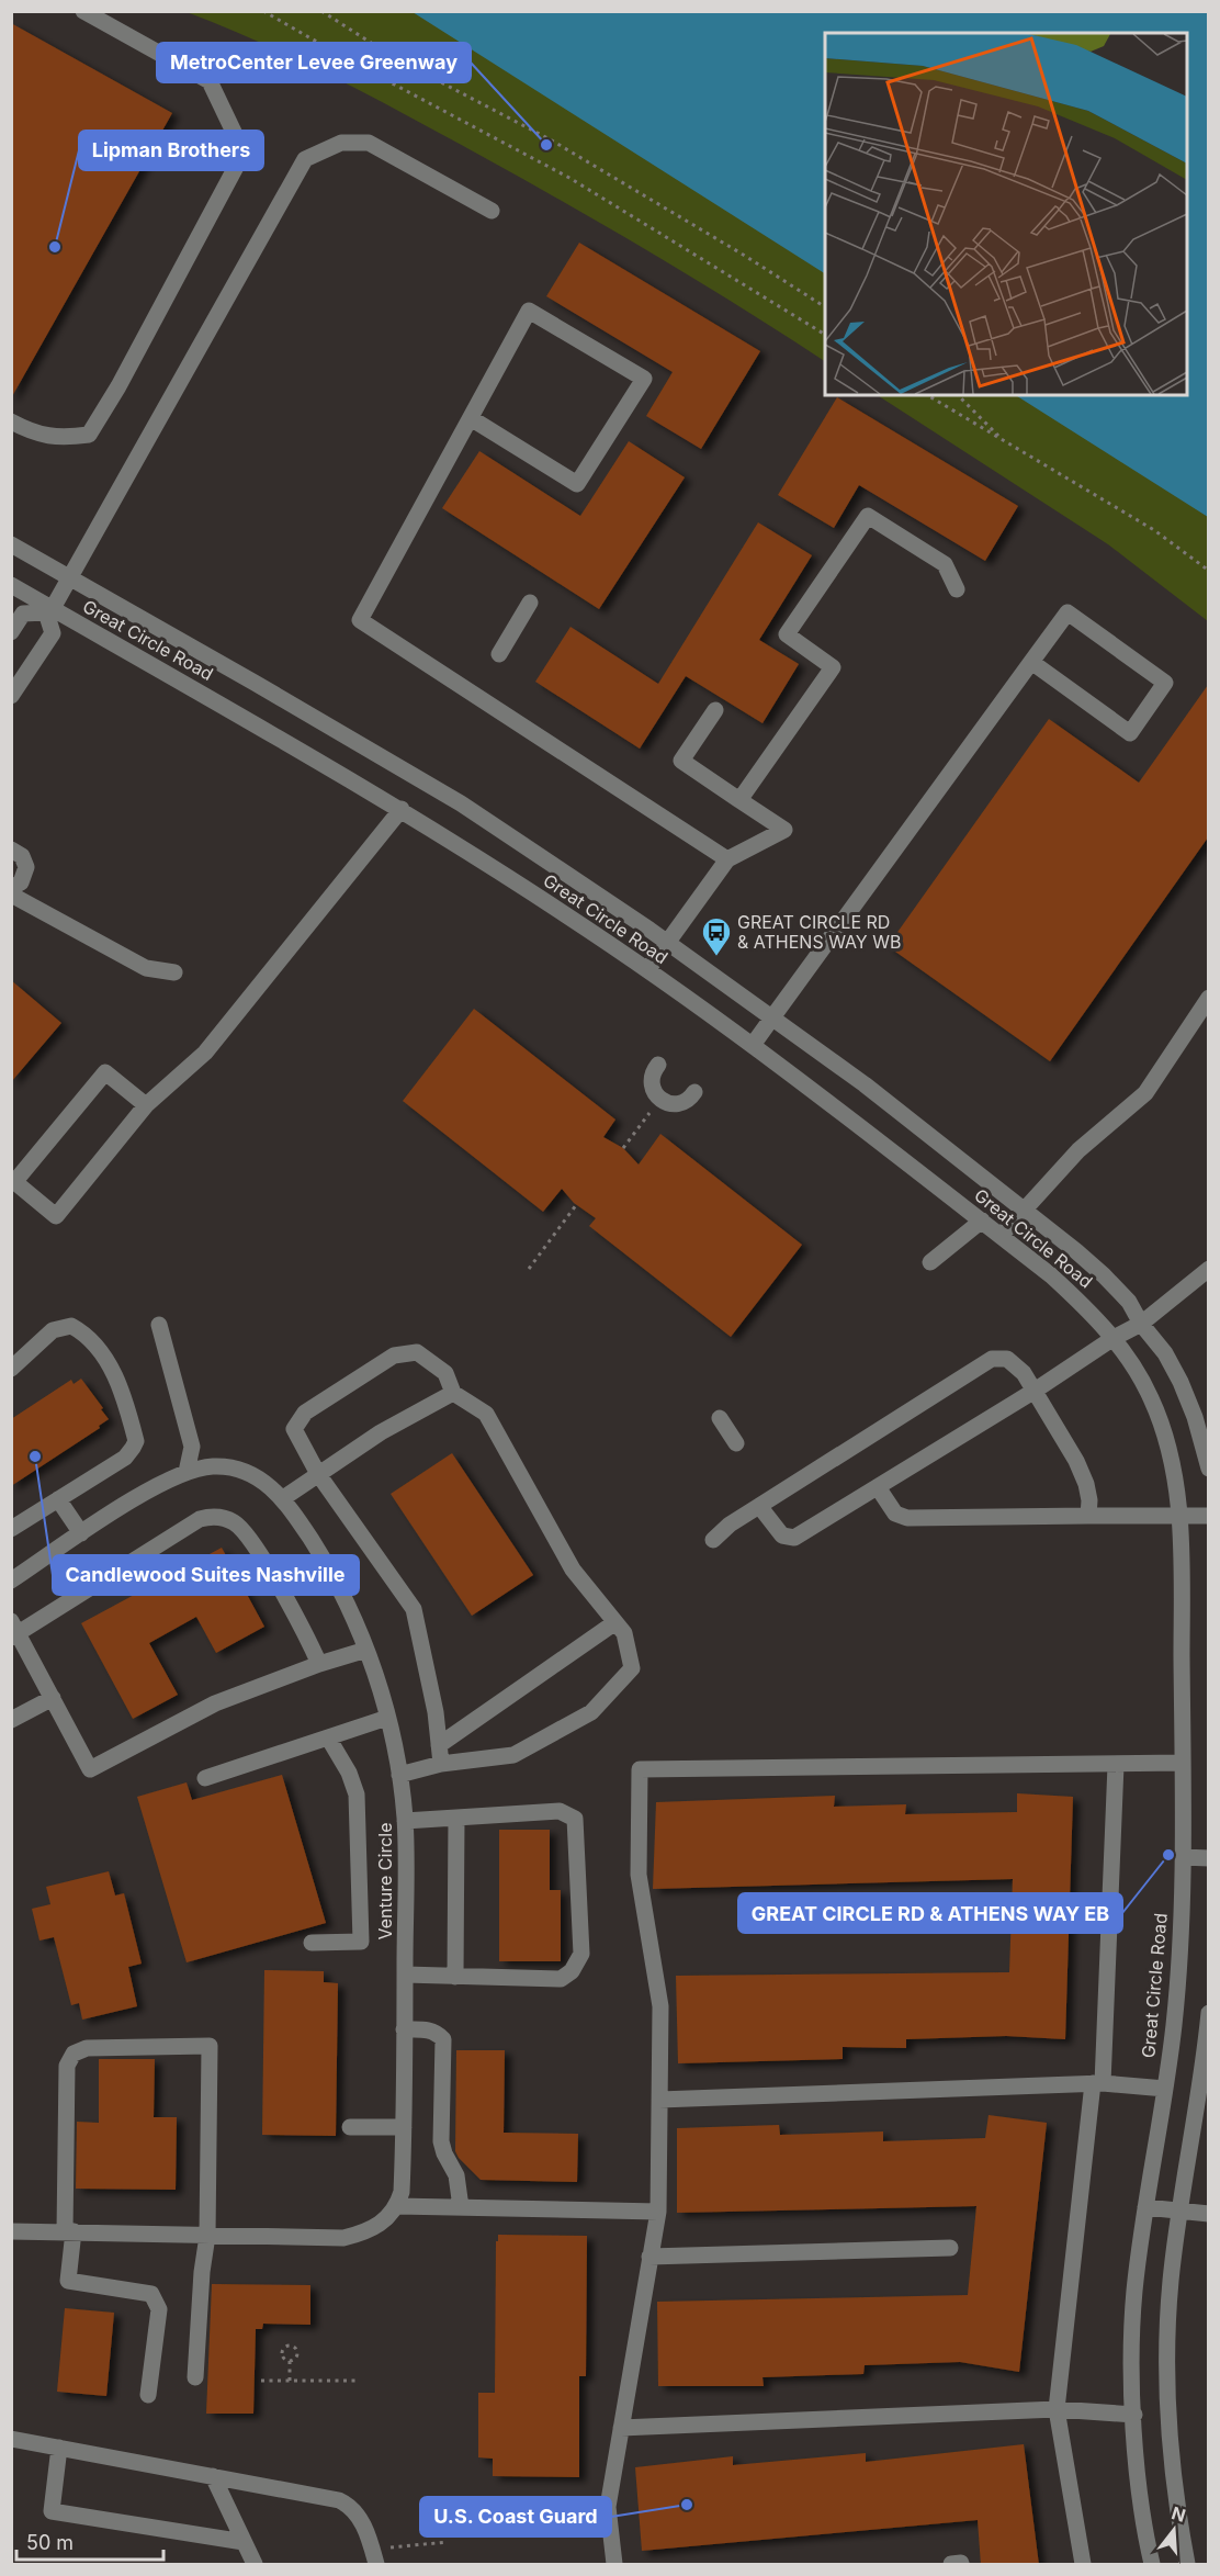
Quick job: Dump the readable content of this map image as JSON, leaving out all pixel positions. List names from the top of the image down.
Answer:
{
  "streets": {
    "street": ["Great Circle Road", "Venture Circle"]
  },
  "places": {
    "other": [
      "MetroCenter Levee Greenway",
      "Lipman Brothers",
      "Candlewood Suites Nashville",
      "GREAT CIRCLE RD & ATHENS WAY EB",
      "U.S. Coast Guard"
    ],
    "bus stop": ["GREAT CIRCLE RD & ATHENS WAY WB"]
  },
  "scale_bar": "50 m",
  "north": "top"
}
